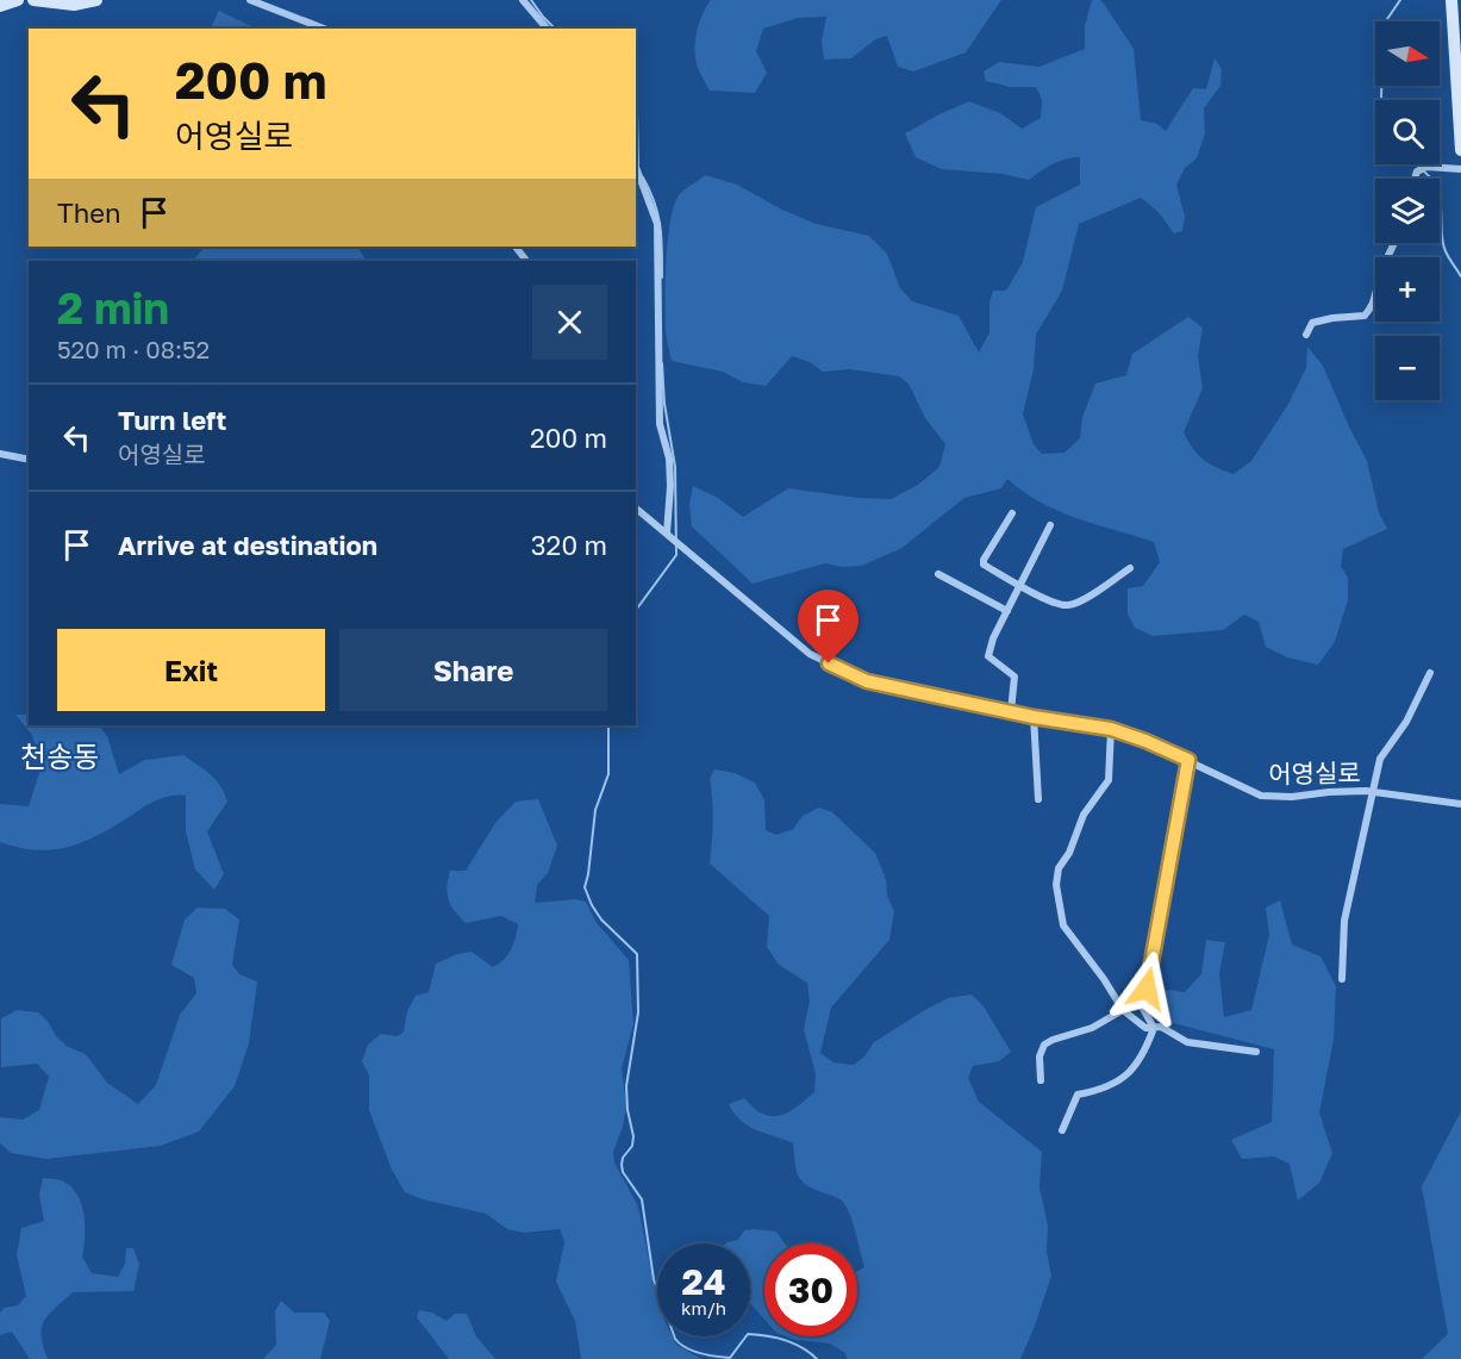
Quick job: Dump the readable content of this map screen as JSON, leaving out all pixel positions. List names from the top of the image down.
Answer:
{
  "streets": {
    "street": ["어영실로"]
  },
  "districts": ["천송동"],
  "north": "right",
  "page": {
    "map_buttons": ["+", "−"],
    "turn": ["200 m", "어영실로"],
    "then": "Then",
    "heading": ["2 min", "520 m · 08:52"],
    "list": [
      {
        "name": "Turn left",
        "note": "어영실로",
        "value": "200 m"
      },
      {
        "name": "Arrive at destination",
        "value": "320 m"
      }
    ],
    "buttons": ["Exit", "Share"],
    "speed": "24 km/h",
    "limit": "30"
  }
}
